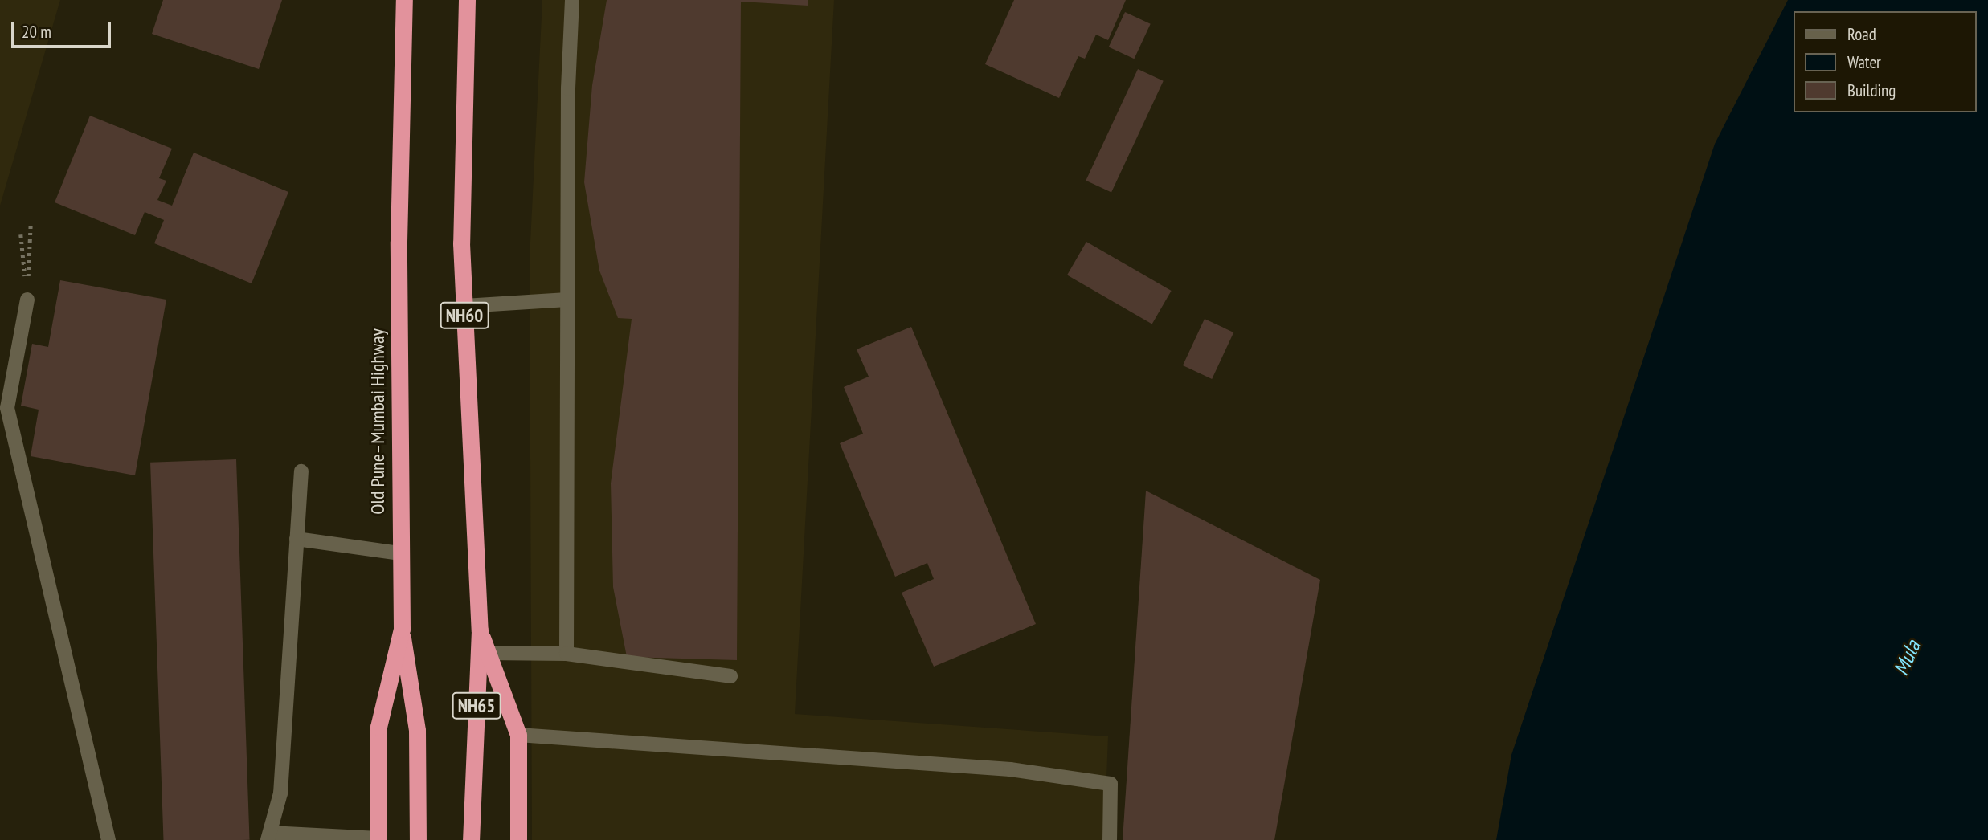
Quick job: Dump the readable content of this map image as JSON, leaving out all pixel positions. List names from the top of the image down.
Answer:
{
  "streets": {
    "highway": ["NH60", "Old Pune–Mumbai Highway", "NH65"]
  },
  "crossings": [
    ["NH60", "NH65"]
  ],
  "water": ["Mula"],
  "legend": ["Road", "Water", "Building"],
  "scale_bar": "20 m"
}
